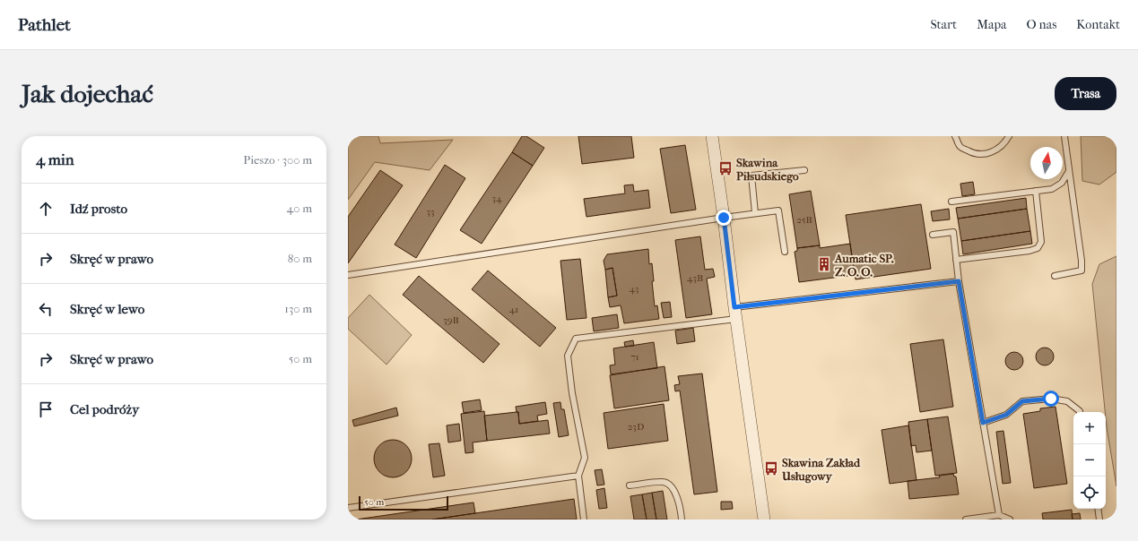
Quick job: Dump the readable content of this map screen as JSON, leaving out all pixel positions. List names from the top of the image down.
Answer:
{
  "places": {
    "bus stop": ["Skawina Piłsudskiego", "Skawina Zakład Usługowy"],
    "building": ["Aumatic SP. Z. O. O."]
  },
  "house_numbers": [
    "34",
    "33",
    "25B",
    "43B",
    "43",
    "41",
    "39B",
    "71",
    "23D"
  ],
  "scale_bar": "50 m",
  "north": "top",
  "page": {
    "header": "Pathlet",
    "nav": [
      "Start",
      "Mapa",
      "O nas",
      "Kontakt"
    ],
    "buttons": "Trasa",
    "title": "Jak dojechać",
    "heading": ["4 min", "Pieszo · 300 m"],
    "list": [
      ["Idź prosto", "40 m"],
      ["Skręć w prawo", "80 m"],
      ["Skręć w lewo", "130 m"],
      ["Skręć w prawo", "50 m"],
      "Cel podróży"
    ],
    "map_buttons": ["+", "−"],
    "scale": "50 m"
  }
}
